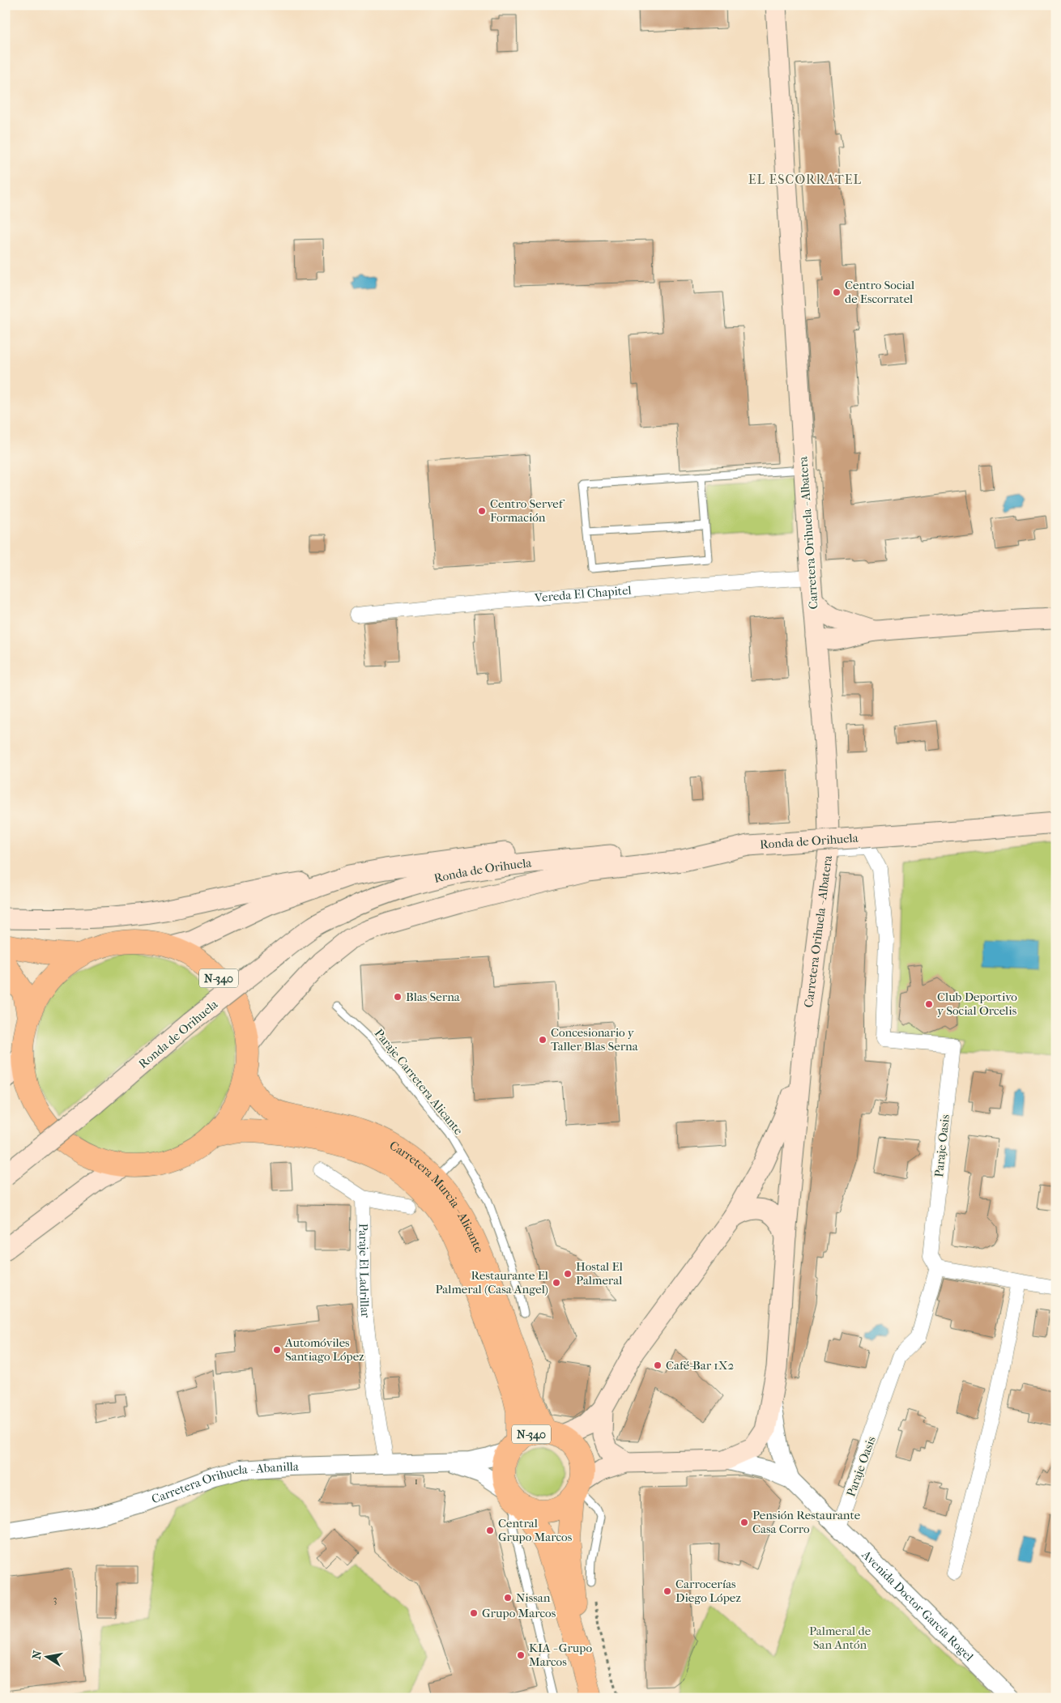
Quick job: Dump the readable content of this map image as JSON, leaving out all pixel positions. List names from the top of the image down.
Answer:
{
  "streets": {
    "highway": ["N-340", "Carretera Murcia - Alicante"],
    "main road": ["Carretera Orihuela - Albatera", "Ronda de Orihuela", "Avenida Doctor García Rogel"],
    "street": [
      "Vereda El Chapitel",
      "Paraje Oasis",
      "Paraje El Ladrillar",
      "Carretera Orihuela - Abanilla"
    ],
    "lane": ["Paraje Carretera Alicante"]
  },
  "crossings": [
    ["Carretera Orihuela - Albatera", "Vereda El Chapitel"],
    ["Carretera Orihuela - Albatera", "Paraje Oasis"],
    ["N-340", "Carretera Murcia - Alicante"],
    ["N-340", "Carretera Orihuela - Abanilla"],
    ["N-340", "Avenida Doctor García Rogel"],
    ["Paraje Oasis", "Avenida Doctor García Rogel"],
    ["Carretera Murcia - Alicante", "Carretera Orihuela - Abanilla"],
    ["Carretera Murcia - Alicante", "Avenida Doctor García Rogel"],
    ["Paraje El Ladrillar", "Carretera Orihuela - Abanilla"],
    ["Carretera Orihuela - Abanilla", "Avenida Doctor García Rogel"]
  ],
  "districts": ["EL ESCORRATEL"],
  "parks": ["Palmeral de San Antón"],
  "places": [
    "Centro Social de Escorratel",
    "Centro Servef Formación",
    "Blas Serna",
    "Club Deportivo y Social Orcelis",
    "Concesionario y Taller Blas Serna",
    "Hostal El Palmeral",
    "Restaurante El Palmeral (Casa Angel)",
    "Automóviles Santiago López",
    "Café-Bar 1X2",
    "Pensión Restaurante Casa Corro",
    "Central Grupo Marcos",
    "Carrocerías Diego López",
    "Nissan",
    "Grupo Marcos",
    "KIA - Grupo Marcos"
  ],
  "house_numbers": ["1", "3"],
  "north": "left"
}
